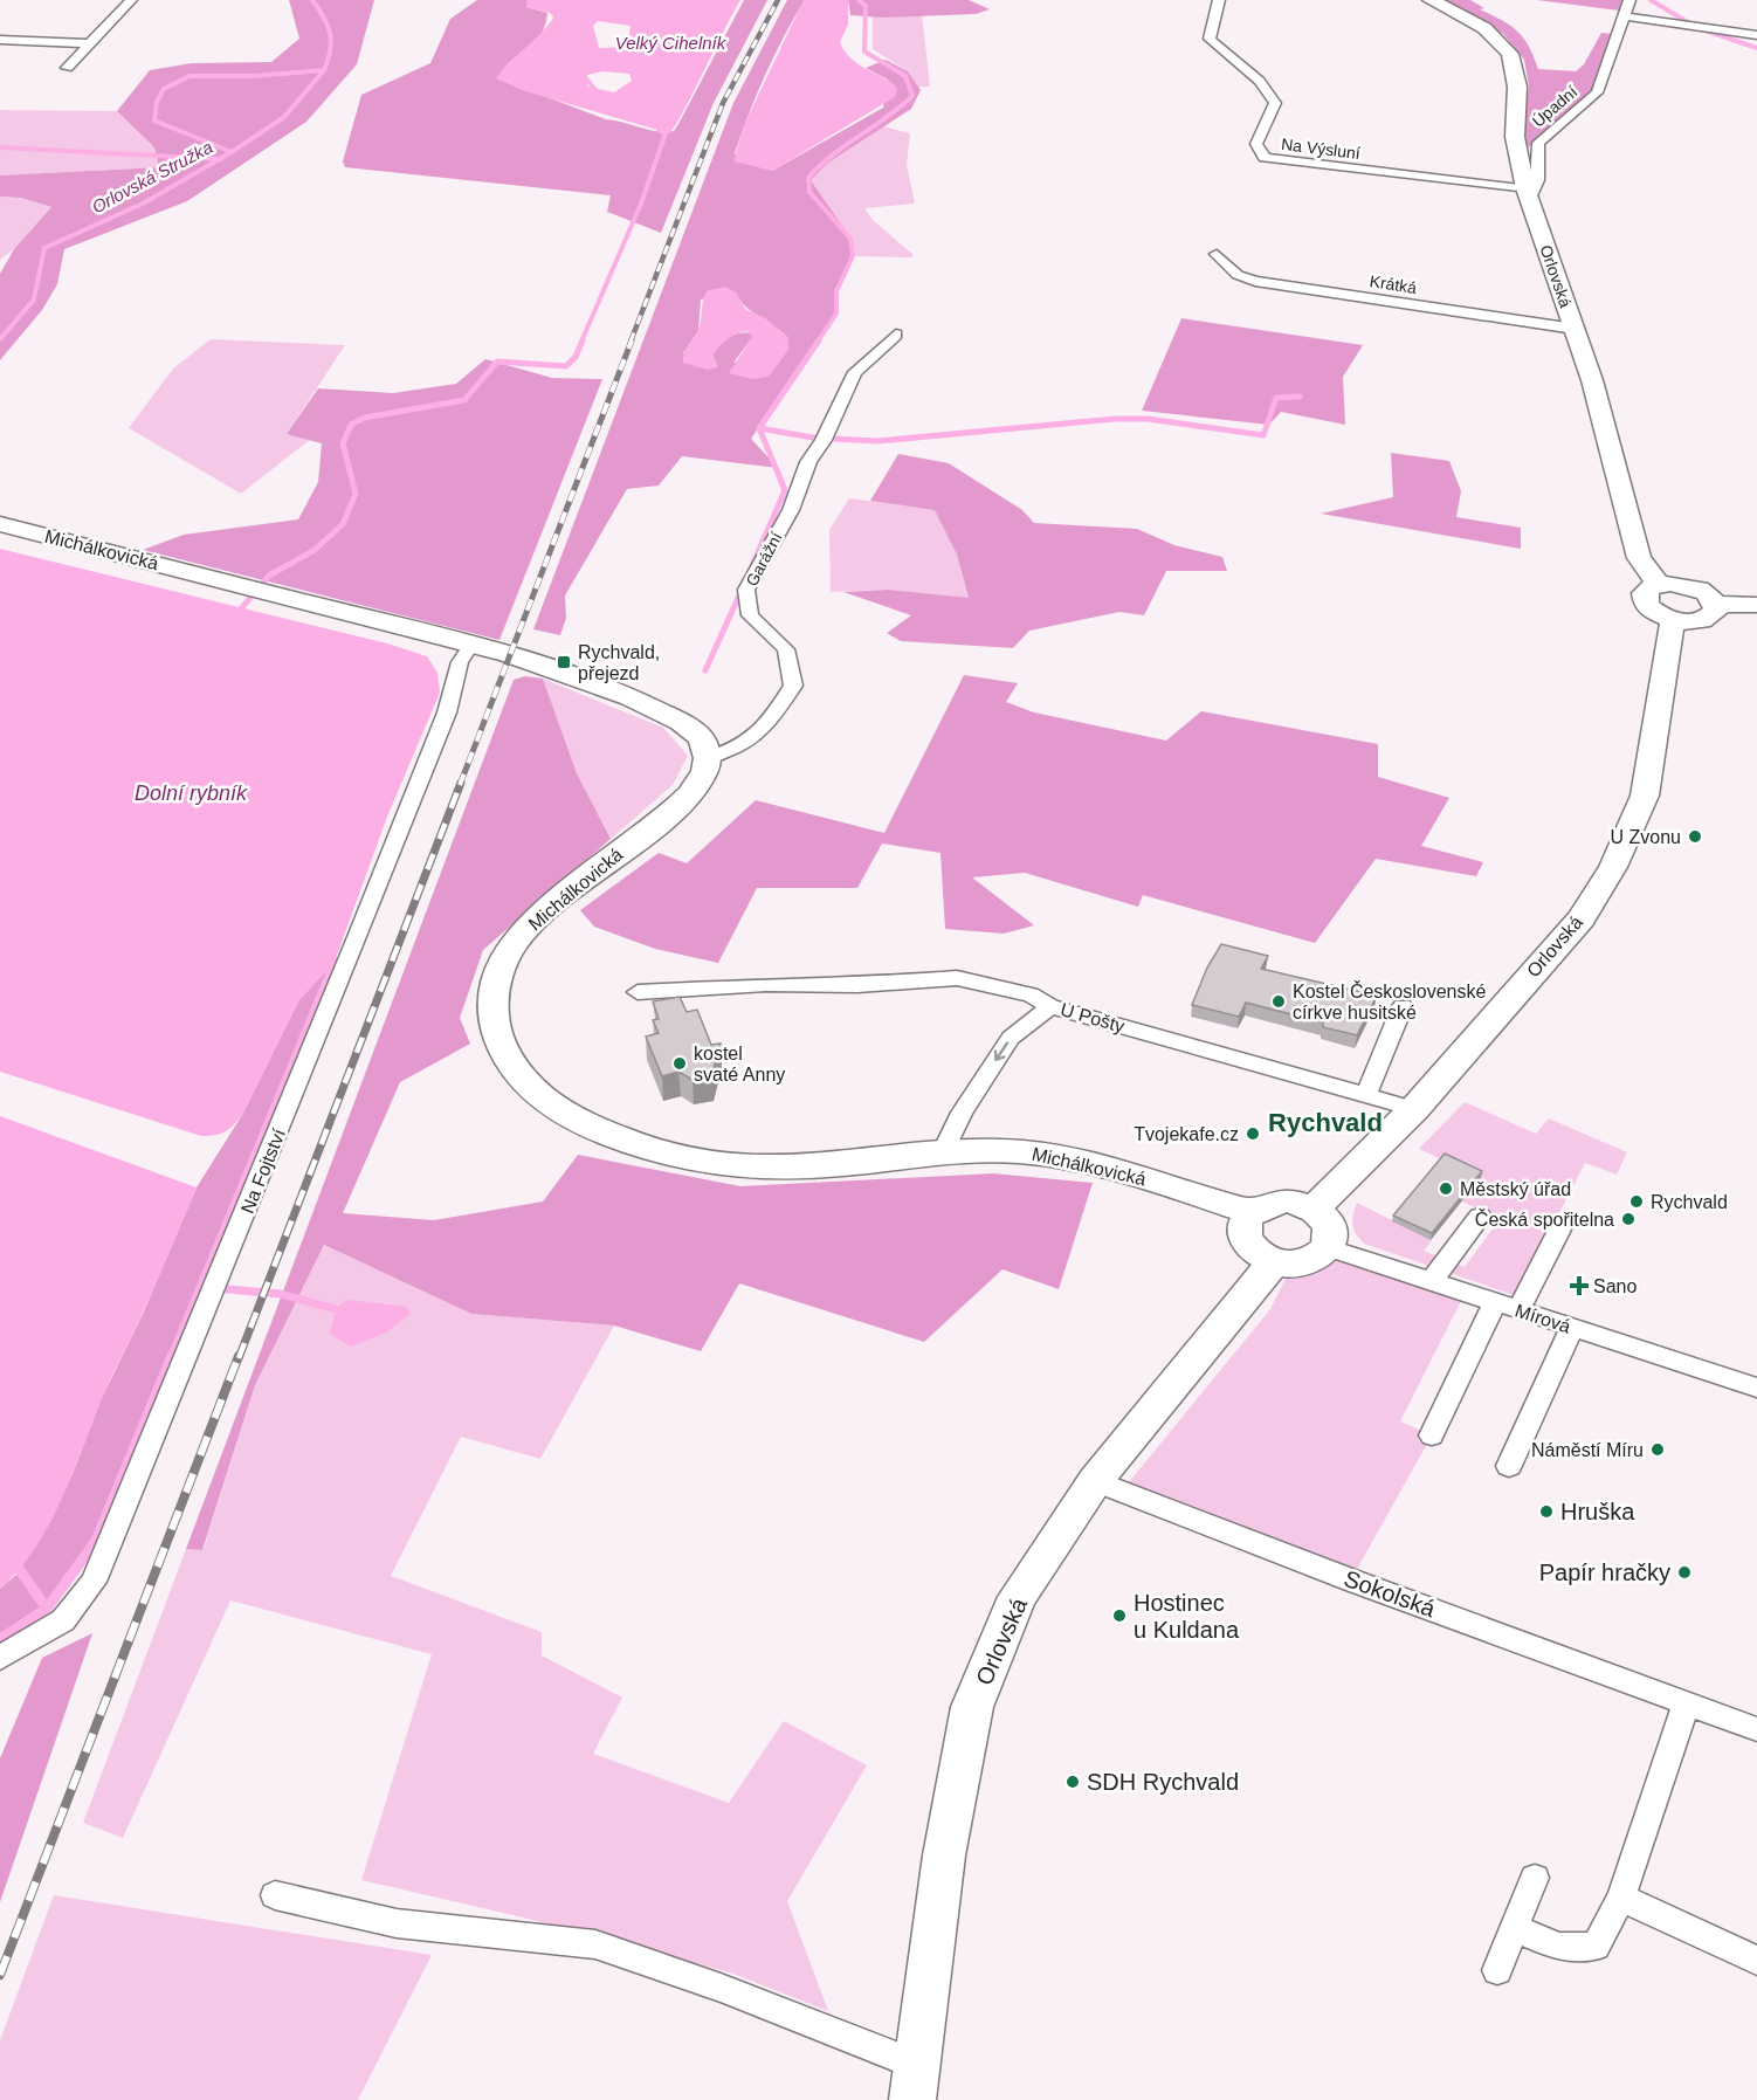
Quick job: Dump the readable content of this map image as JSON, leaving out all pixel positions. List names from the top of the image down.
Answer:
{
  "streets": {
    "main road": ["Orlovská", "Michálkovická"],
    "street": [
      "Úpadní",
      "Na Výsluní",
      "Krátká",
      "Garážní",
      "U Pošty",
      "Na Fojtství",
      "Mírová",
      "Sokolská"
    ]
  },
  "crossings": [
    ["Úpadní", "Na Výsluní"],
    ["Úpadní", "Orlovská"],
    ["Na Výsluní", "Orlovská"],
    ["Orlovská", "Krátká"],
    ["Orlovská", "Michálkovická"],
    ["Orlovská", "U Pošty"],
    ["Orlovská", "Mírová"],
    ["Orlovská", "Sokolská"],
    ["Michálkovická", "Garážní"],
    ["Michálkovická", "Na Fojtství"],
    ["Michálkovická", "Mírová"]
  ],
  "districts": ["Rychvald"],
  "water": ["Velký Cihelník", "Orlovská Stružka", "Dolní rybník"],
  "places": {
    "transit": ["Rychvald, přejezd"],
    "other": [
      "U Zvonu",
      "Kostel Československé církve husitské",
      "kostel svaté Anny",
      "Tvojekafe.cz",
      "Městský úřad",
      "Rychvald",
      "Česká spořitelna",
      "Náměstí Míru",
      "Hruška",
      "Papír hračky",
      "Hostinec u Kuldana",
      "SDH Rychvald"
    ],
    "health": ["Sano"]
  }
}
